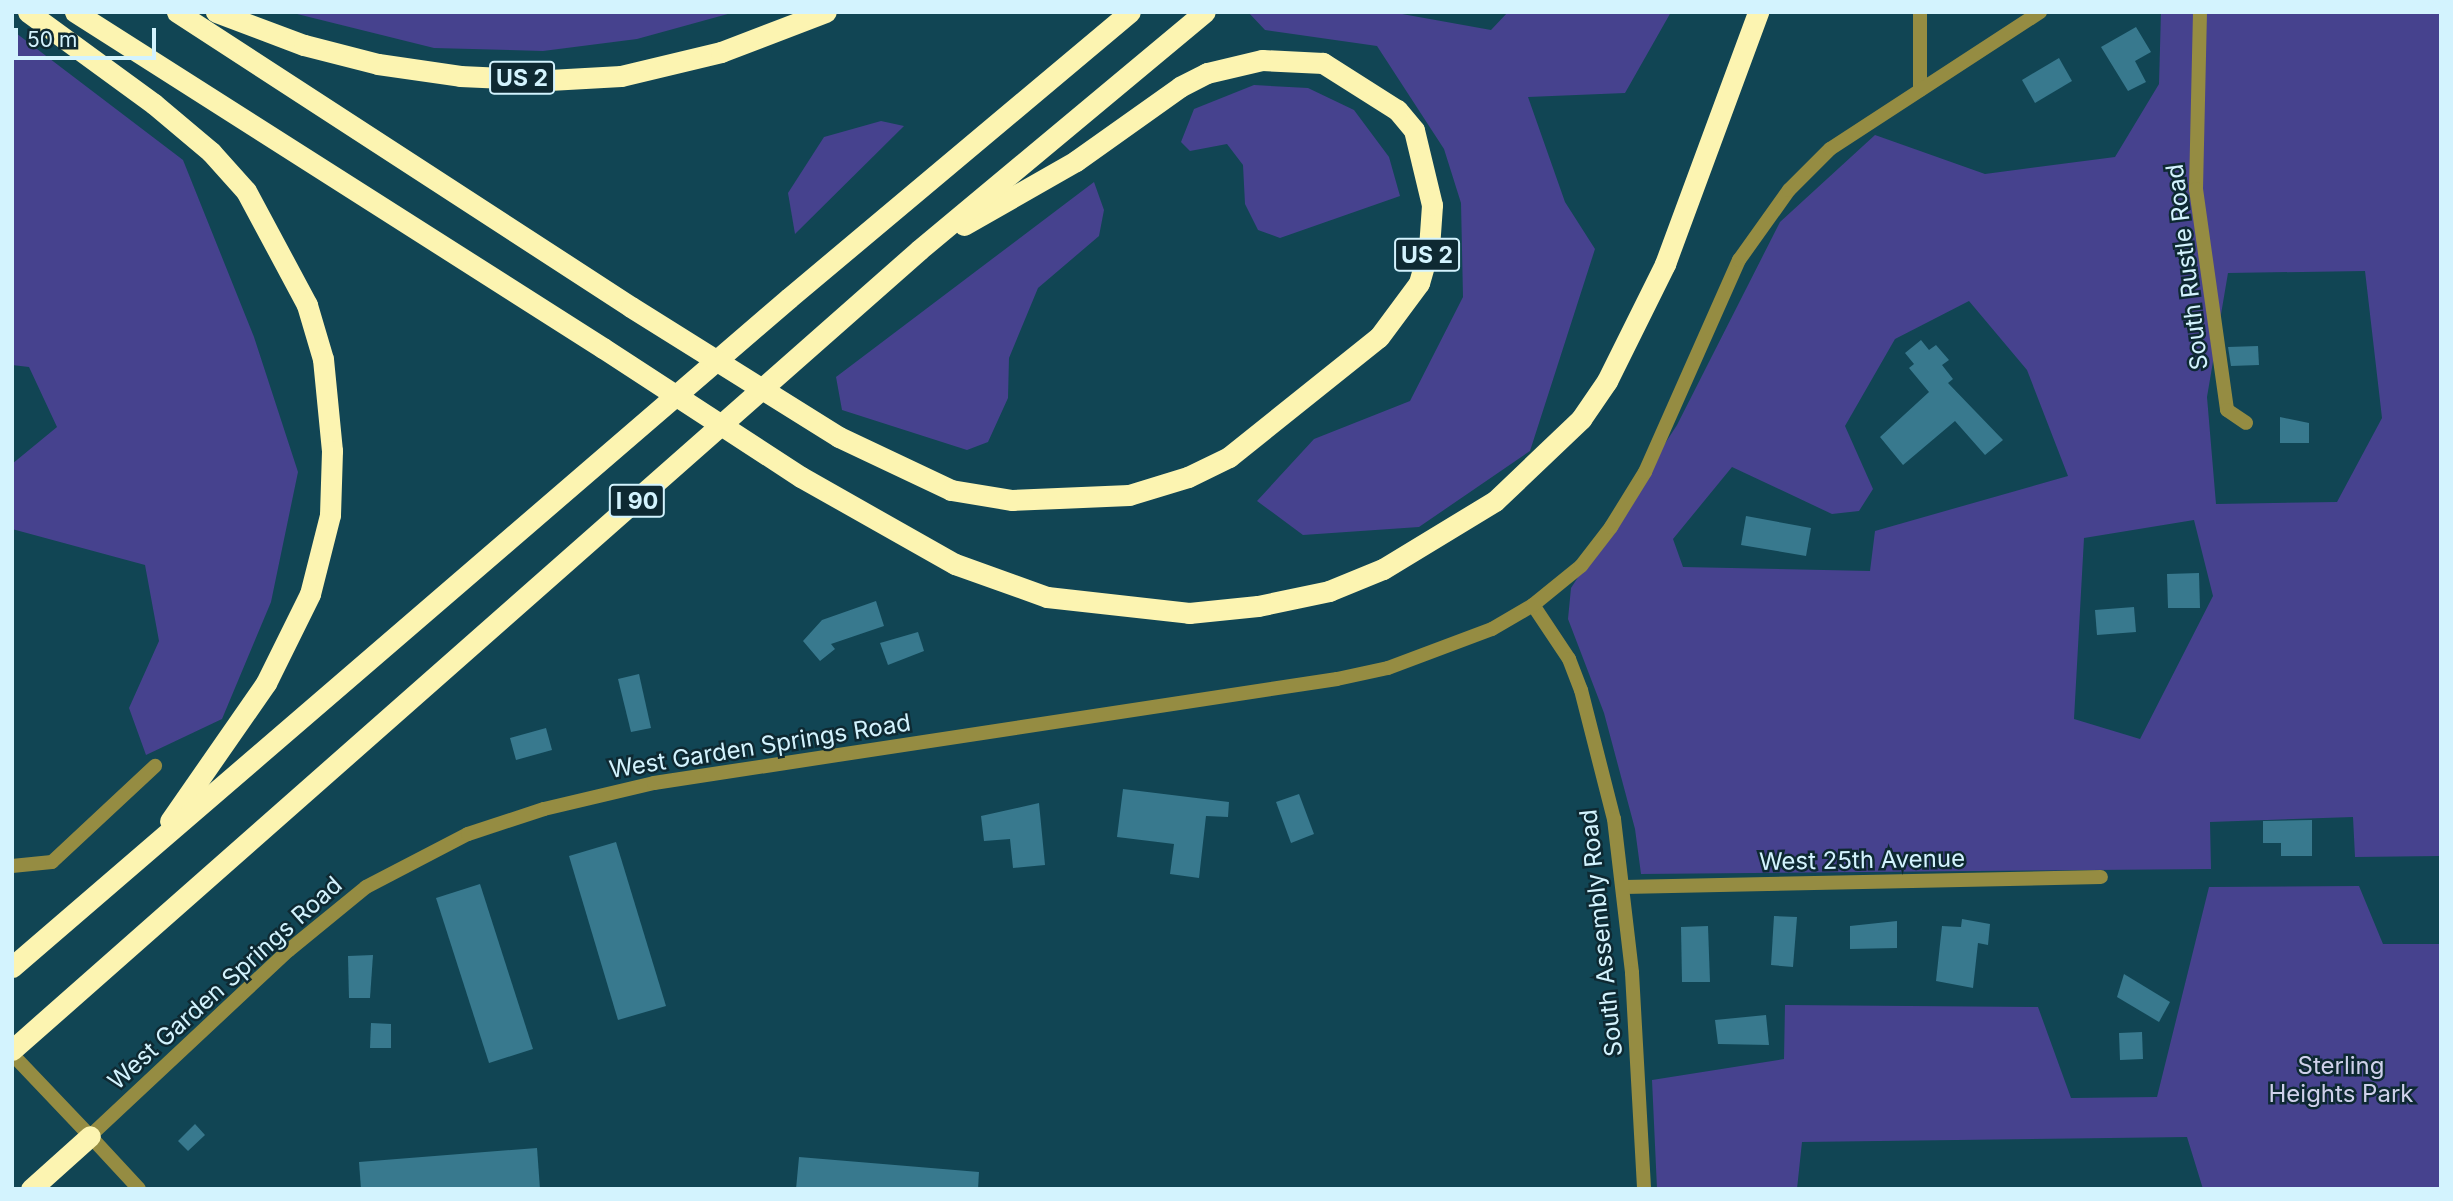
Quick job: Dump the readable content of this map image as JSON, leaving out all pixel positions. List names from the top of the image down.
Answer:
{
  "streets": {
    "highway": ["US 2", "I 90"],
    "street": [
      "South Rustle Road",
      "West Garden Springs Road",
      "West 25th Avenue",
      "South Assembly Road"
    ]
  },
  "crossings": [
    ["US 2", "I 90"],
    ["West Garden Springs Road", "South Assembly Road"],
    ["West 25th Avenue", "South Assembly Road"]
  ],
  "parks": ["Sterling Heights Park"],
  "scale_bar": "50 m"
}
